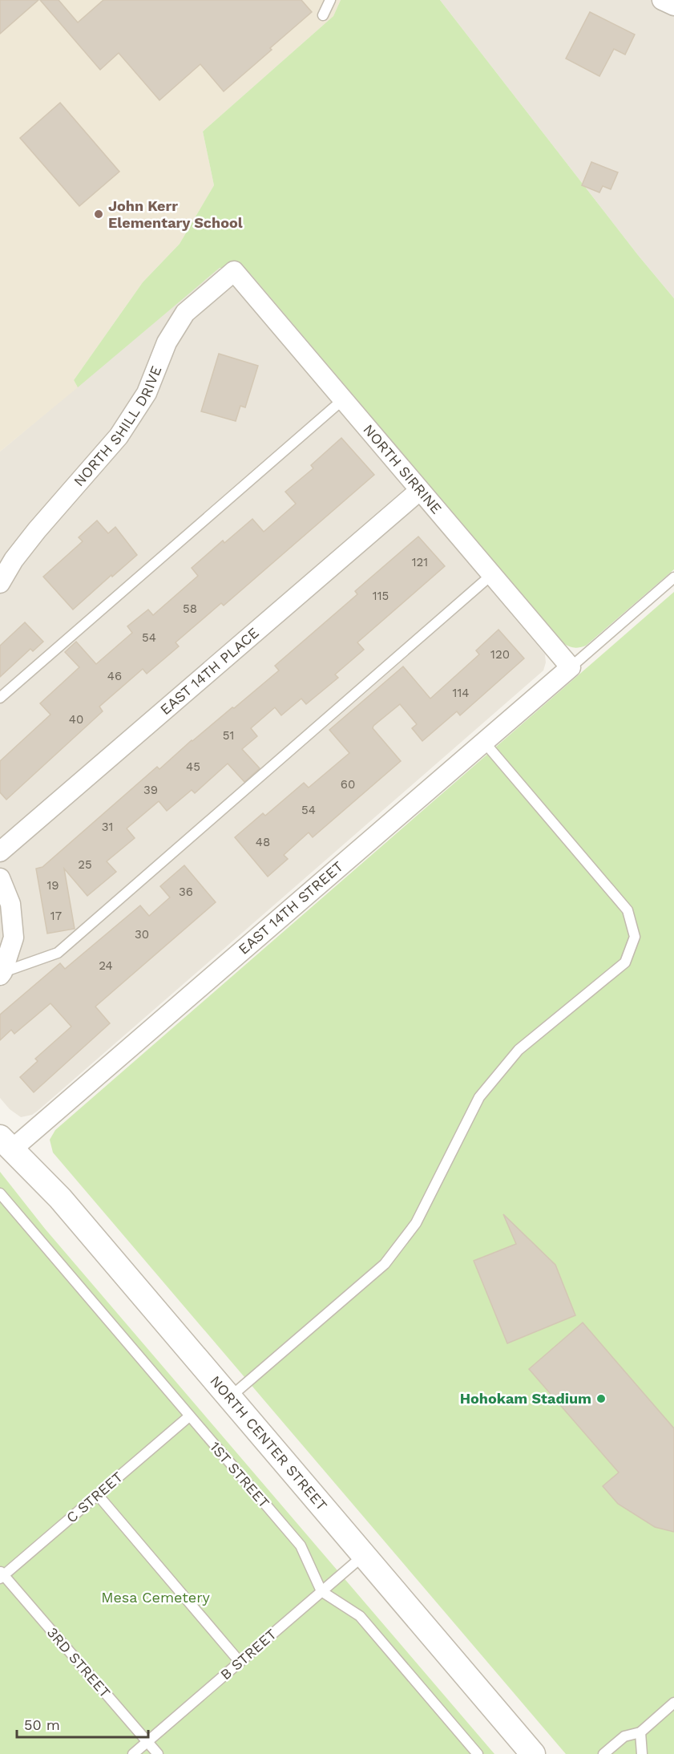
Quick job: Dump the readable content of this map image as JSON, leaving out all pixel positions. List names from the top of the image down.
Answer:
{
  "streets": {
    "street": [
      "NORTH SHILL DRIVE",
      "NORTH SIRRINE",
      "EAST 14TH PLACE",
      "EAST 14TH STREET",
      "NORTH CENTER STREET"
    ],
    "lane": [
      "1ST STREET",
      "C STREET",
      "B STREET",
      "3RD STREET"
    ]
  },
  "crossings": [
    ["NORTH SHILL DRIVE", "NORTH SIRRINE"],
    ["NORTH SIRRINE", "EAST 14TH PLACE"],
    ["NORTH SIRRINE", "EAST 14TH STREET"],
    ["EAST 14TH STREET", "NORTH CENTER STREET"],
    ["NORTH CENTER STREET", "B STREET"],
    ["1ST STREET", "C STREET"],
    ["1ST STREET", "B STREET"],
    ["C STREET", "3RD STREET"],
    ["B STREET", "3RD STREET"]
  ],
  "parks": ["Mesa Cemetery"],
  "places": ["John Kerr Elementary School", "Hohokam Stadium"],
  "house_numbers": [
    "121",
    "115",
    "58",
    "54",
    "120",
    "46",
    "114",
    "40",
    "51",
    "45",
    "60",
    "39",
    "54",
    "31",
    "48",
    "25",
    "19",
    "36",
    "17",
    "30",
    "24"
  ],
  "scale_bar": "50 m"
}
